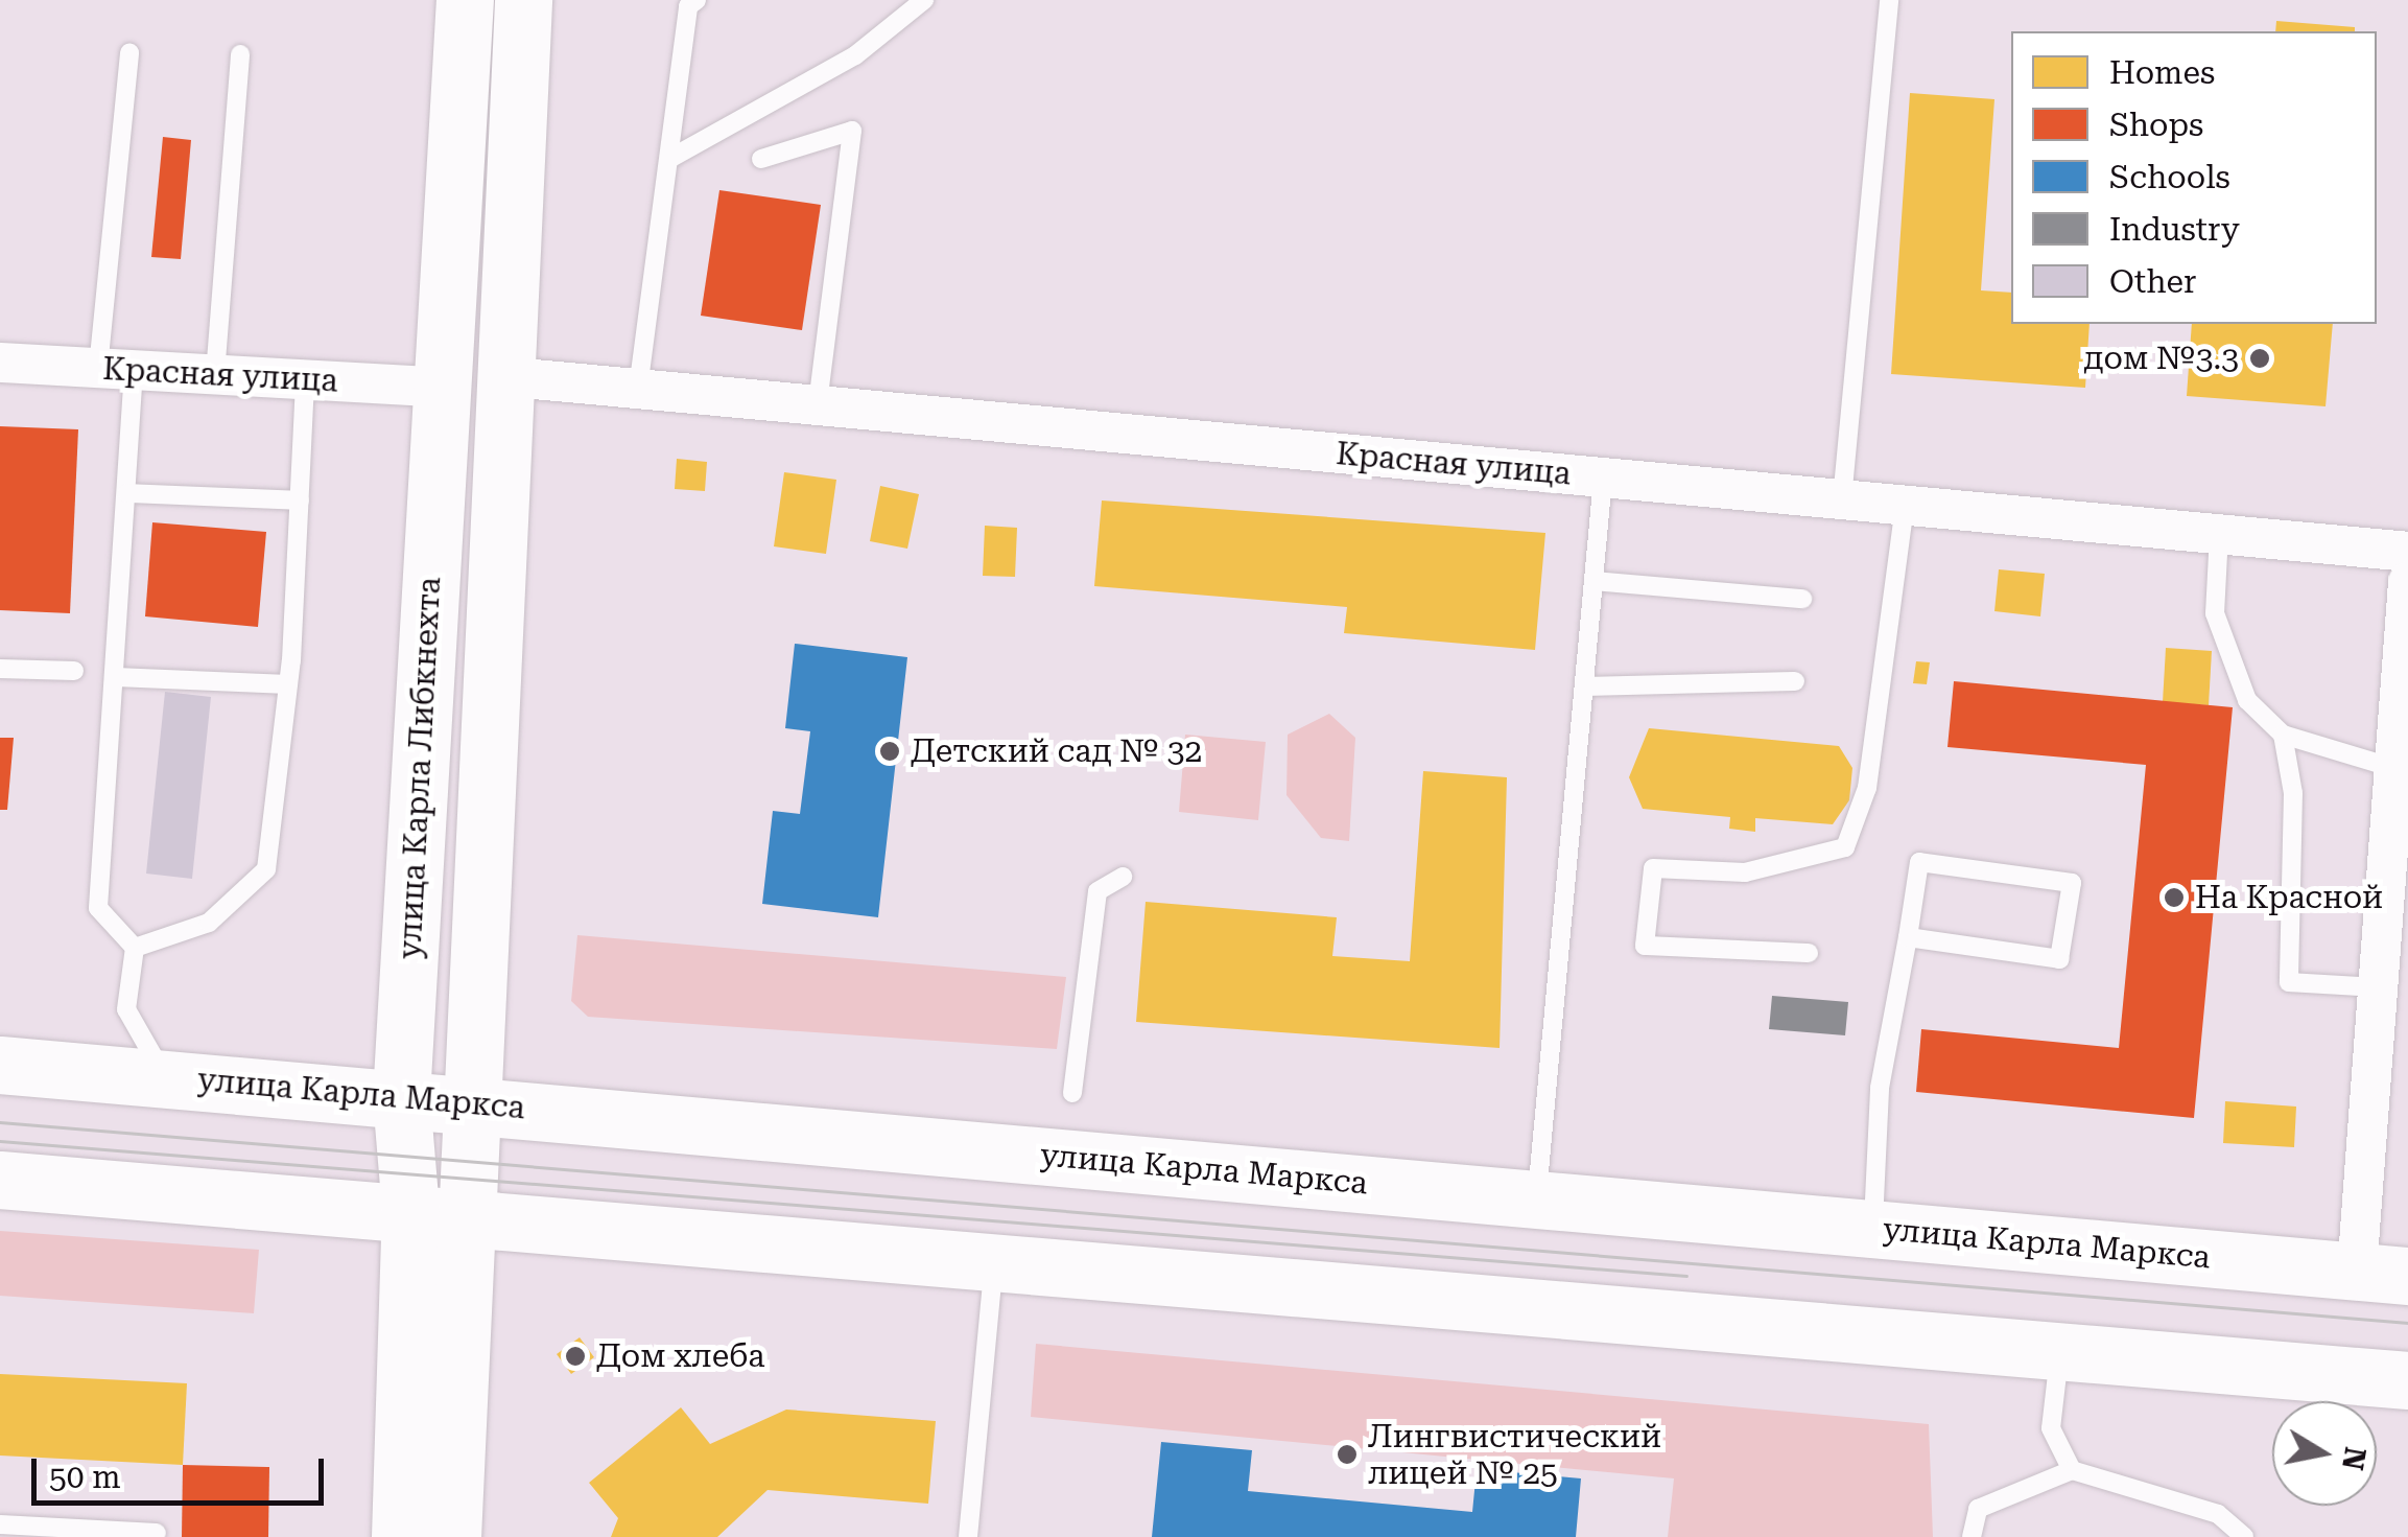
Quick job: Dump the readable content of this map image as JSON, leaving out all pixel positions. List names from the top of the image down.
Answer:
{
  "streets": {
    "main road": ["улица Карла Либкнехта", "улица Карла Маркса"],
    "street": ["Красная улица"]
  },
  "crossings": [
    ["Красная улица", "улица Карла Либкнехта"],
    ["улица Карла Либкнехта", "улица Карла Маркса"]
  ],
  "places": [
    "дом №3.3",
    "Детский сад № 32",
    "На Красной",
    "Дом хлеба",
    "Лингвистический лицей № 25"
  ],
  "legend": [
    "Homes",
    "Shops",
    "Schools",
    "Industry",
    "Other"
  ],
  "scale_bar": "50 m",
  "north": "right"
}
